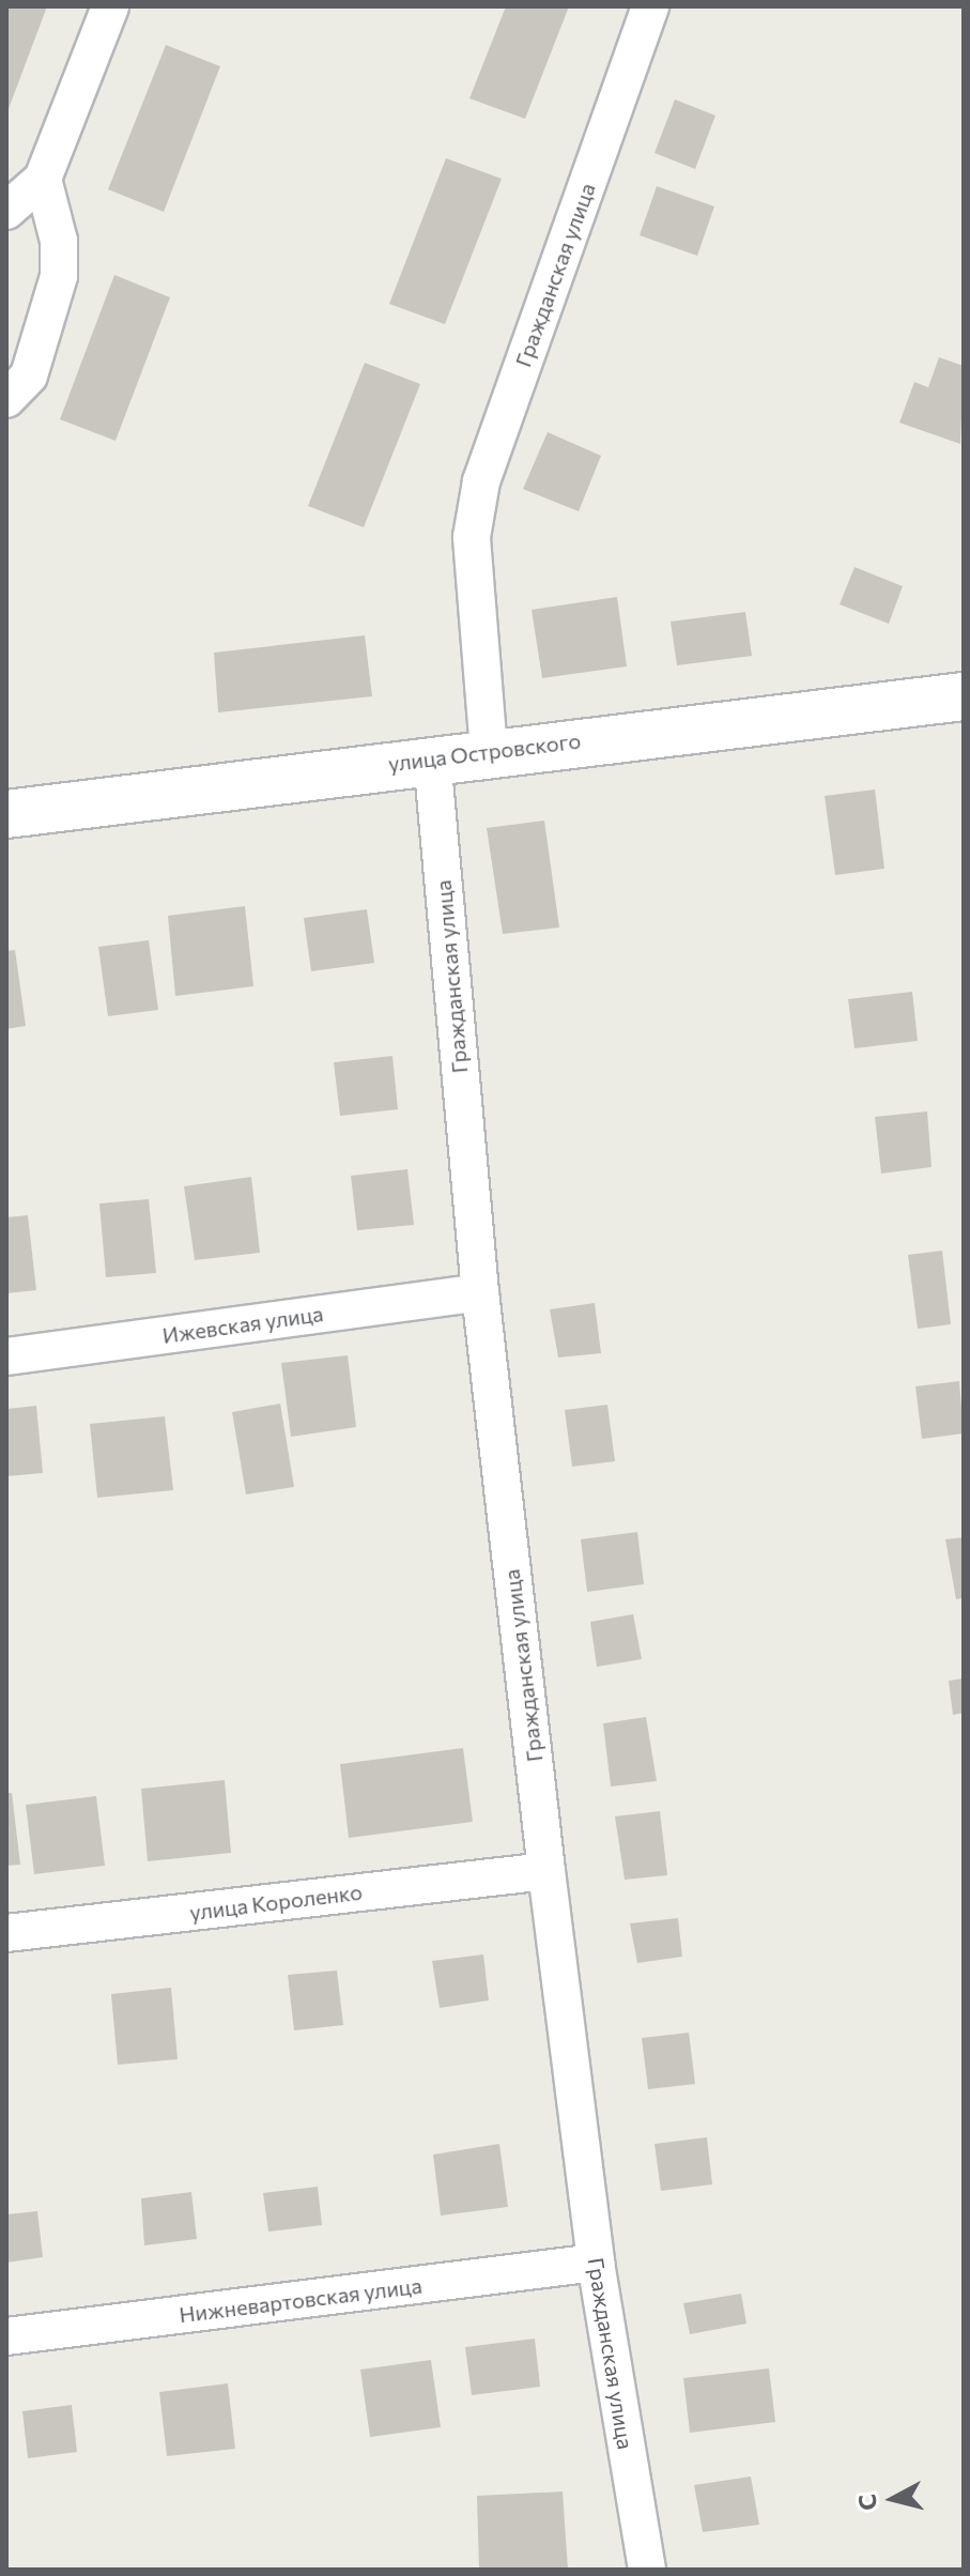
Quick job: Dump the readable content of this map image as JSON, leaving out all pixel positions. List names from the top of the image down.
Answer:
{
  "streets": {
    "street": [
      "Гражданская улица",
      "улица Островского",
      "Ижевская улица",
      "улица Короленко",
      "Нижневартовская улица"
    ]
  },
  "crossings": [
    ["Гражданская улица", "улица Островского"],
    ["Гражданская улица", "Ижевская улица"],
    ["Гражданская улица", "улица Короленко"],
    ["Гражданская улица", "Нижневартовская улица"]
  ],
  "north": "left"
}
